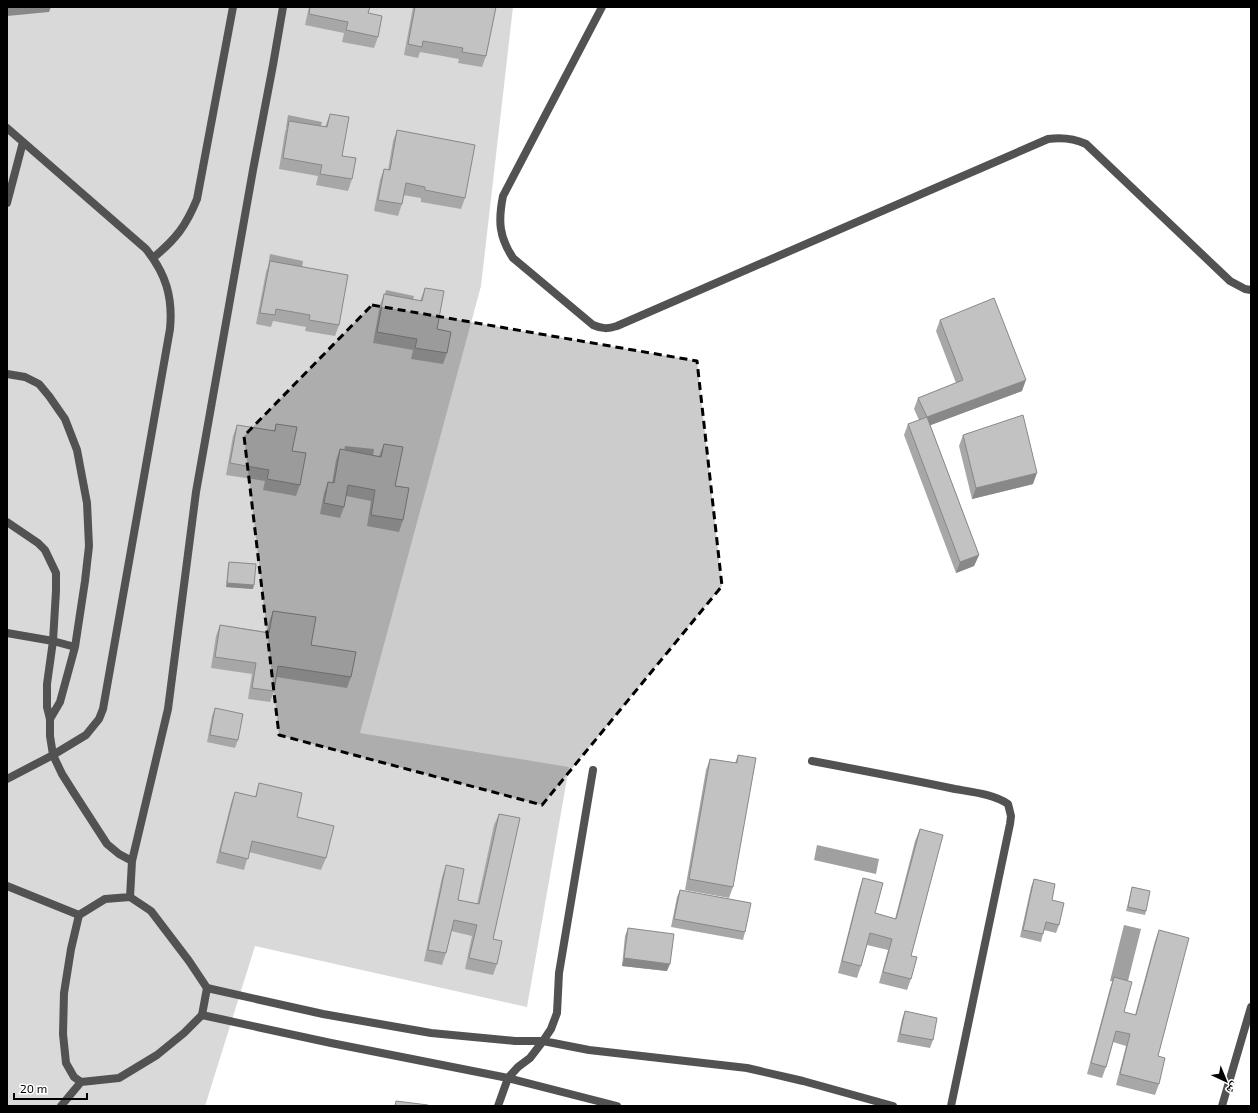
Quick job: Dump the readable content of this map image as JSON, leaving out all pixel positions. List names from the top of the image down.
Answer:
{
  "scale_bar": "20 m",
  "north": "bottom right"
}
